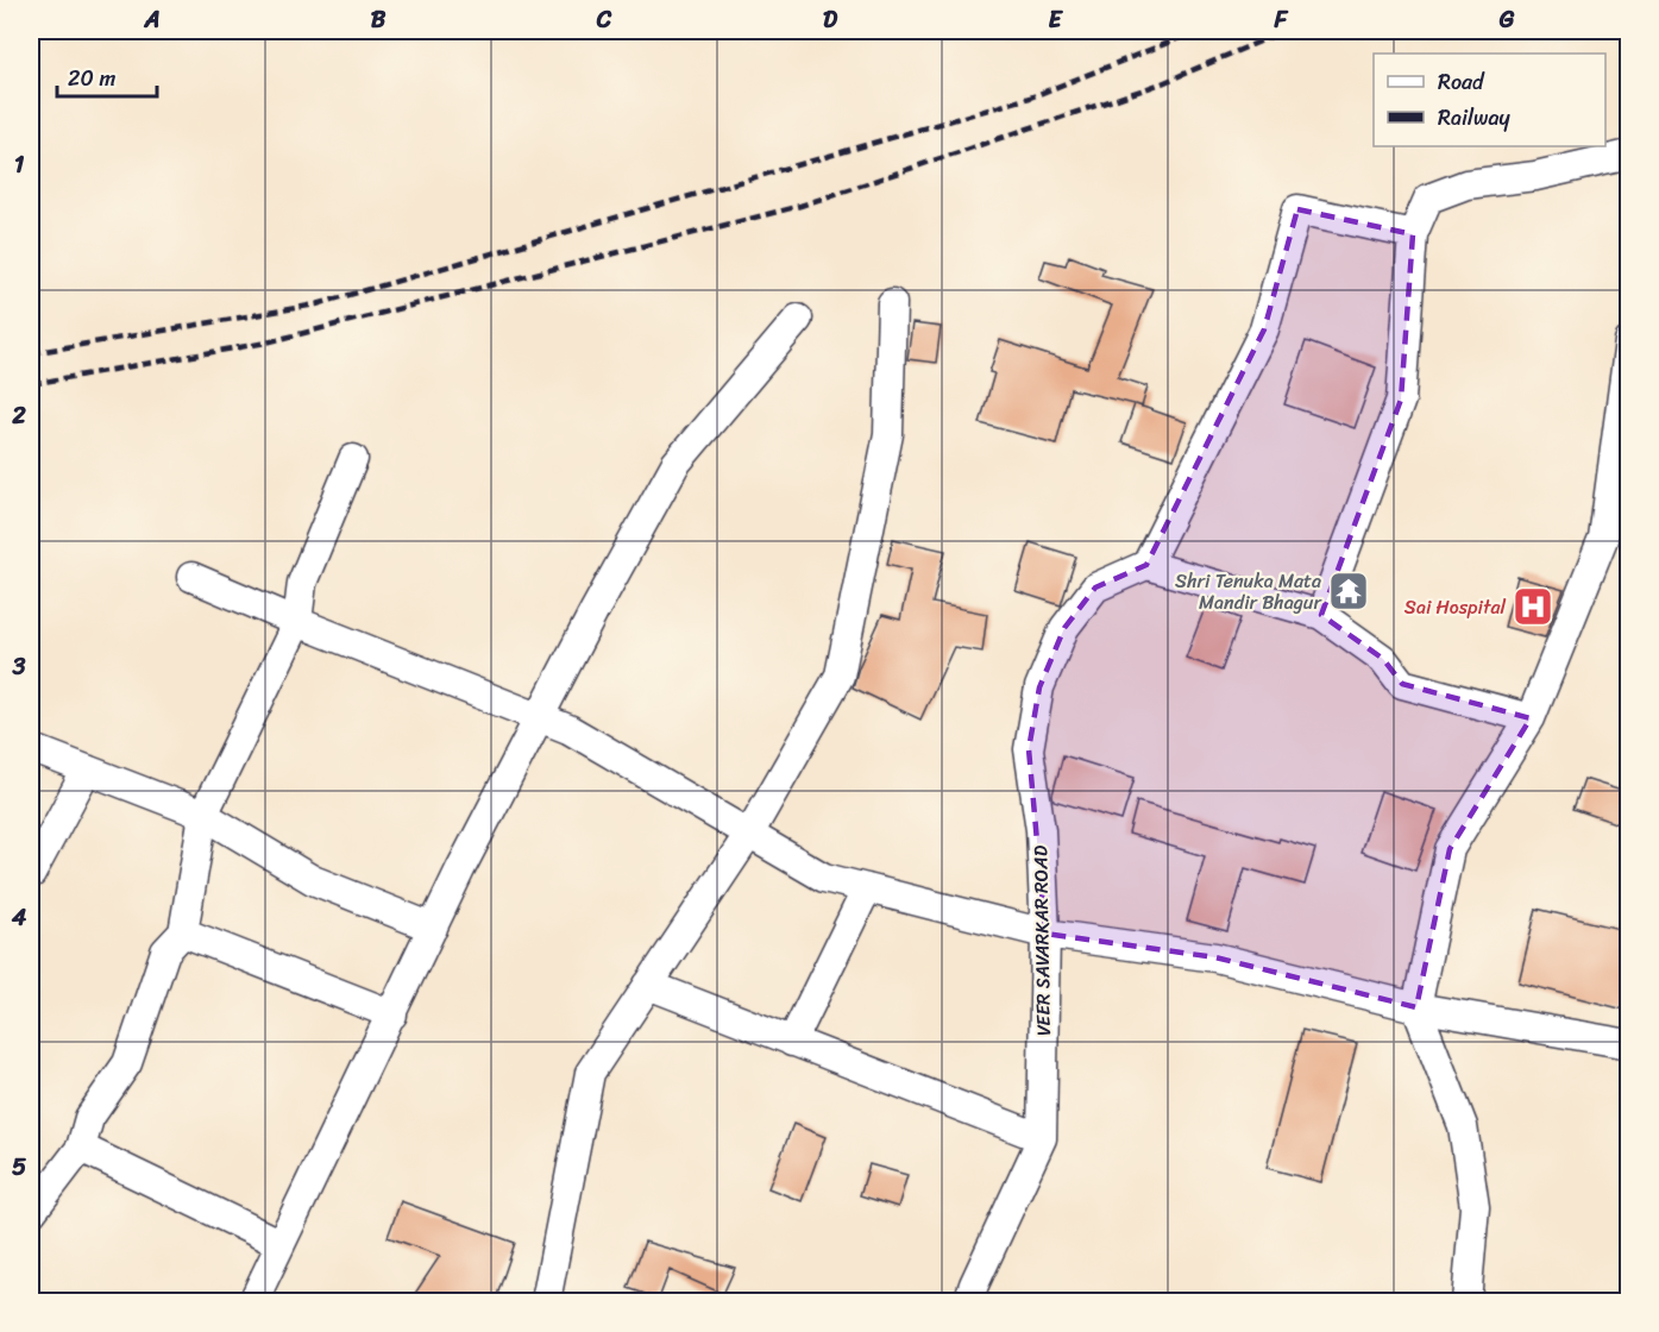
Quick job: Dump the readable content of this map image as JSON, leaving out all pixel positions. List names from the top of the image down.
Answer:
{
  "streets": {
    "street": ["VEER SAVARKAR ROAD"]
  },
  "places": {
    "temple": ["Shri Tenuka Mata Mandir Bhagur"],
    "hospital": ["Sai Hospital"]
  },
  "legend": ["Road", "Railway"],
  "scale_bar": "20 m",
  "grid": {
    "columns": [
      "A",
      "B",
      "C",
      "D",
      "E",
      "F",
      "G"
    ],
    "rows": [
      "1",
      "2",
      "3",
      "4",
      "5"
    ]
  }
}
